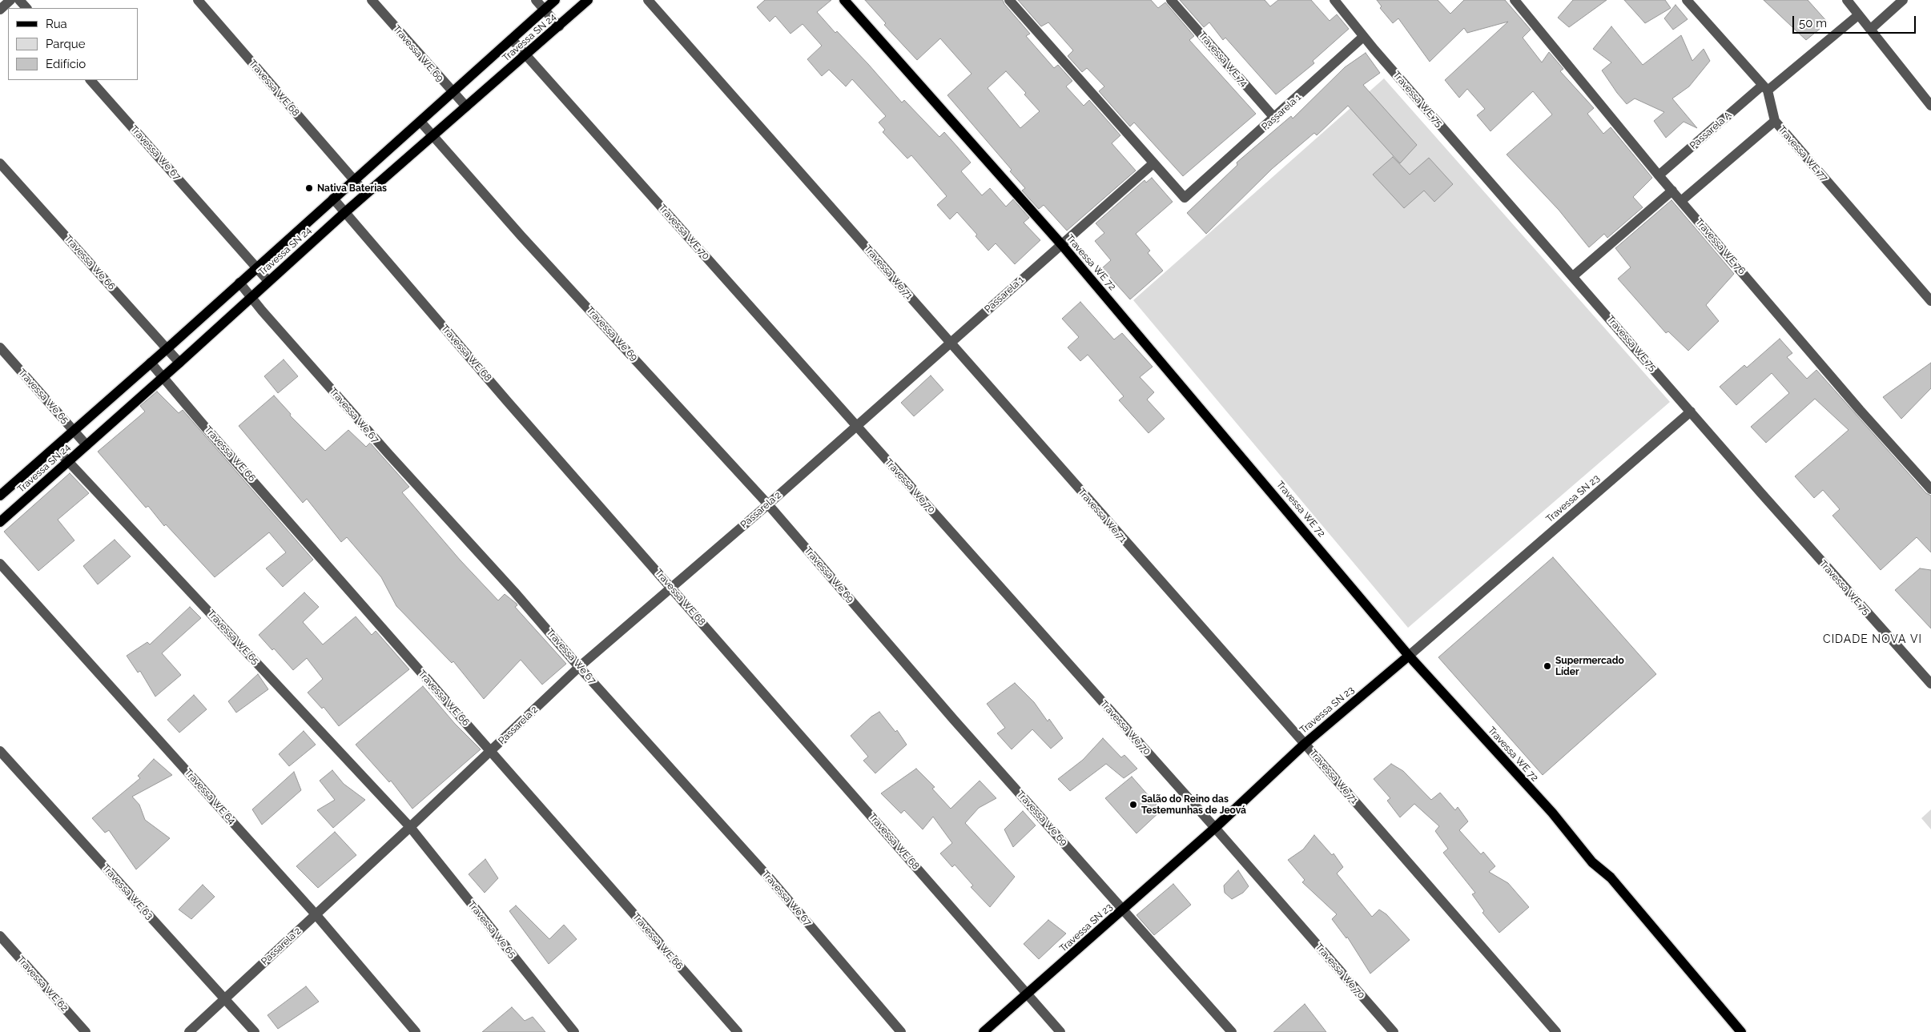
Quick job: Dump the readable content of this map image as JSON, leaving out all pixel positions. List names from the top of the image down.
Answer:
{
  "streets": {
    "main road": ["Travessa SN 24", "Travessa WE 72", "Travessa SN 23"],
    "street": [
      "Travessa WE 69",
      "Travessa WE 74",
      "Travessa WE 68",
      "Travessa WE 75",
      "Passarela 1",
      "Passarela A",
      "Travessa We 67",
      "Travessa WE 77",
      "Travessa WE 70",
      "Travessa WE 76",
      "Travessa We 66",
      "Travessa We 71",
      "Travessa We 69",
      "Travessa We 65",
      "Travessa WE 66",
      "Travessa We 70",
      "Passarela 2",
      "Travessa WE 65",
      "Travessa WE 64",
      "Travessa WE 63",
      "Travessa WE 62"
    ]
  },
  "crossings": [
    ["Travessa SN 24", "Travessa WE 69"],
    ["Travessa SN 24", "Travessa WE 68"],
    ["Travessa SN 24", "Travessa We 67"],
    ["Travessa SN 24", "Travessa WE 70"],
    ["Travessa SN 24", "Travessa We 66"],
    ["Travessa SN 24", "Travessa We 69"],
    ["Travessa SN 24", "Travessa We 65"],
    ["Travessa SN 24", "Travessa WE 66"],
    ["Travessa SN 24", "Travessa WE 65"],
    ["Travessa WE 74", "Passarela 1"],
    ["Travessa WE 68", "Travessa SN 23"],
    ["Travessa WE 68", "Passarela 2"],
    ["Travessa WE 75", "Passarela 1"],
    ["Travessa WE 75", "Travessa SN 23"],
    ["Passarela 1", "Travessa WE 70"],
    ["Passarela 1", "Travessa WE 72"],
    ["Passarela 1", "Travessa We 71"],
    ["Passarela 1", "Travessa We 70"],
    ["Passarela 1", "Passarela 2"],
    ["Passarela A", "Travessa WE 77"],
    ["Passarela A", "Travessa WE 76"],
    ["Travessa We 67", "Passarela 2"],
    ["Travessa WE 70", "Travessa We 70"],
    ["Travessa WE 70", "Passarela 2"],
    ["Travessa WE 72", "Travessa SN 23"],
    ["Travessa We 71", "Travessa SN 23"],
    ["Travessa We 69", "Travessa SN 23"],
    ["Travessa We 69", "Passarela 2"],
    ["Travessa We 65", "Passarela 2"],
    ["Travessa We 65", "Travessa WE 65"],
    ["Travessa WE 66", "Passarela 2"],
    ["Travessa We 70", "Travessa SN 23"],
    ["Travessa We 70", "Passarela 2"],
    ["Passarela 2", "Travessa WE 65"],
    ["Passarela 2", "Travessa WE 64"],
    ["Passarela 2", "Travessa WE 63"]
  ],
  "districts": ["CIDADE NOVA VI"],
  "places": ["Nativa Baterias", "Supermercado Líder", "Salão do Reino das Testemunhas de Jeová"],
  "legend": ["Rua", "Parque", "Edifício"],
  "scale_bar": "50 m"
}
